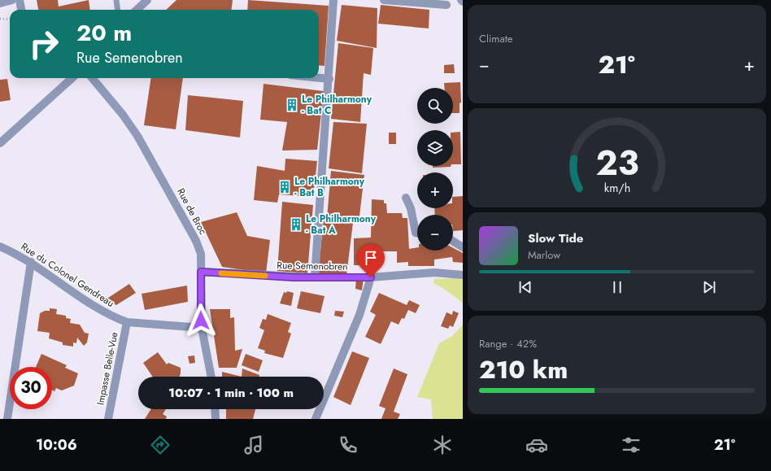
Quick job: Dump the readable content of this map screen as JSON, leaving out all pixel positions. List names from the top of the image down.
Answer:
{
  "streets": {
    "street": [
      "Rue de Broc",
      "Rue Semenobren",
      "Rue du Colonel Gendreau",
      "Impasse Belle-Vue"
    ]
  },
  "crossings": [
    ["Rue de Broc", "Rue Semenobren"],
    ["Rue de Broc", "Rue du Colonel Gendreau"],
    ["Rue du Colonel Gendreau", "Impasse Belle-Vue"]
  ],
  "places": {
    "building": ["Le Philharmony - Bat C", "Le Philharmony - Bat B", "Le Philharmony - Bat A"]
  },
  "page": {
    "tile": [
      "Climate",
      ["Range · 42%", "210 km"]
    ],
    "turn": ["20 m", "Rue Semenobren"],
    "heat": ["−", "21°", "+"],
    "map_buttons": ["+", "−"],
    "song": ["Slow Tide", "Marlow"],
    "limit": "30",
    "trip": "10:07 · 1 min · 100 m",
    "tabs": ["10:06", "21°"],
    "gauge": ["23", "km/h"]
  }
}
